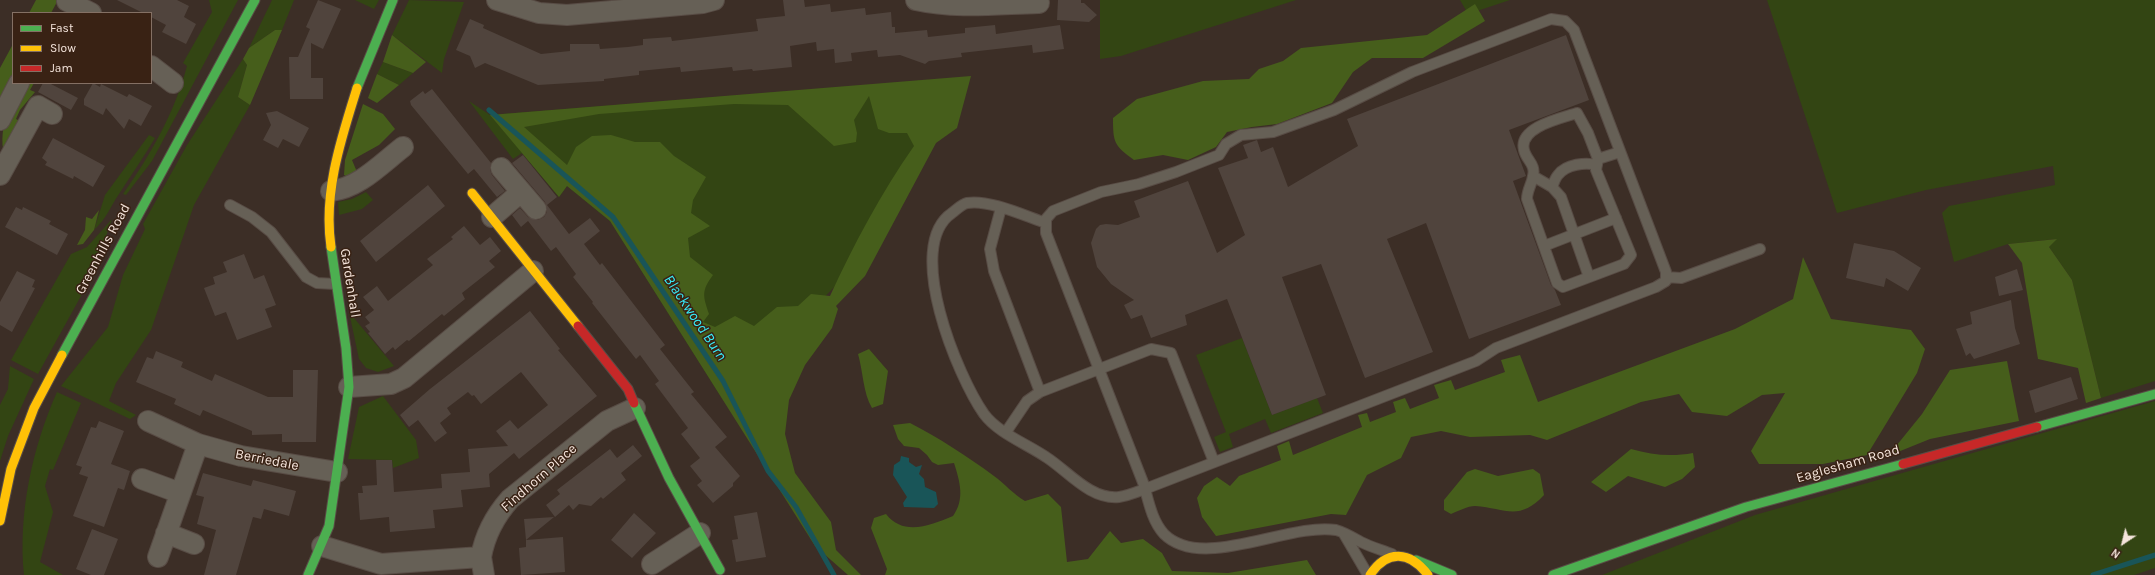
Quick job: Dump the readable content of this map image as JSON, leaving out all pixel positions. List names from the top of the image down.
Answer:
{
  "streets": {
    "street": [
      "Greenhills Road",
      "Gardenhall",
      "Berriedale",
      "Eaglesham Road",
      "Findhorn Place"
    ]
  },
  "crossings": [
    ["Gardenhall", "Berriedale"],
    ["Gardenhall", "Findhorn Place"]
  ],
  "water": ["Blackwood Burn"],
  "legend": ["Fast", "Slow", "Jam"],
  "north": "bottom left"
}
